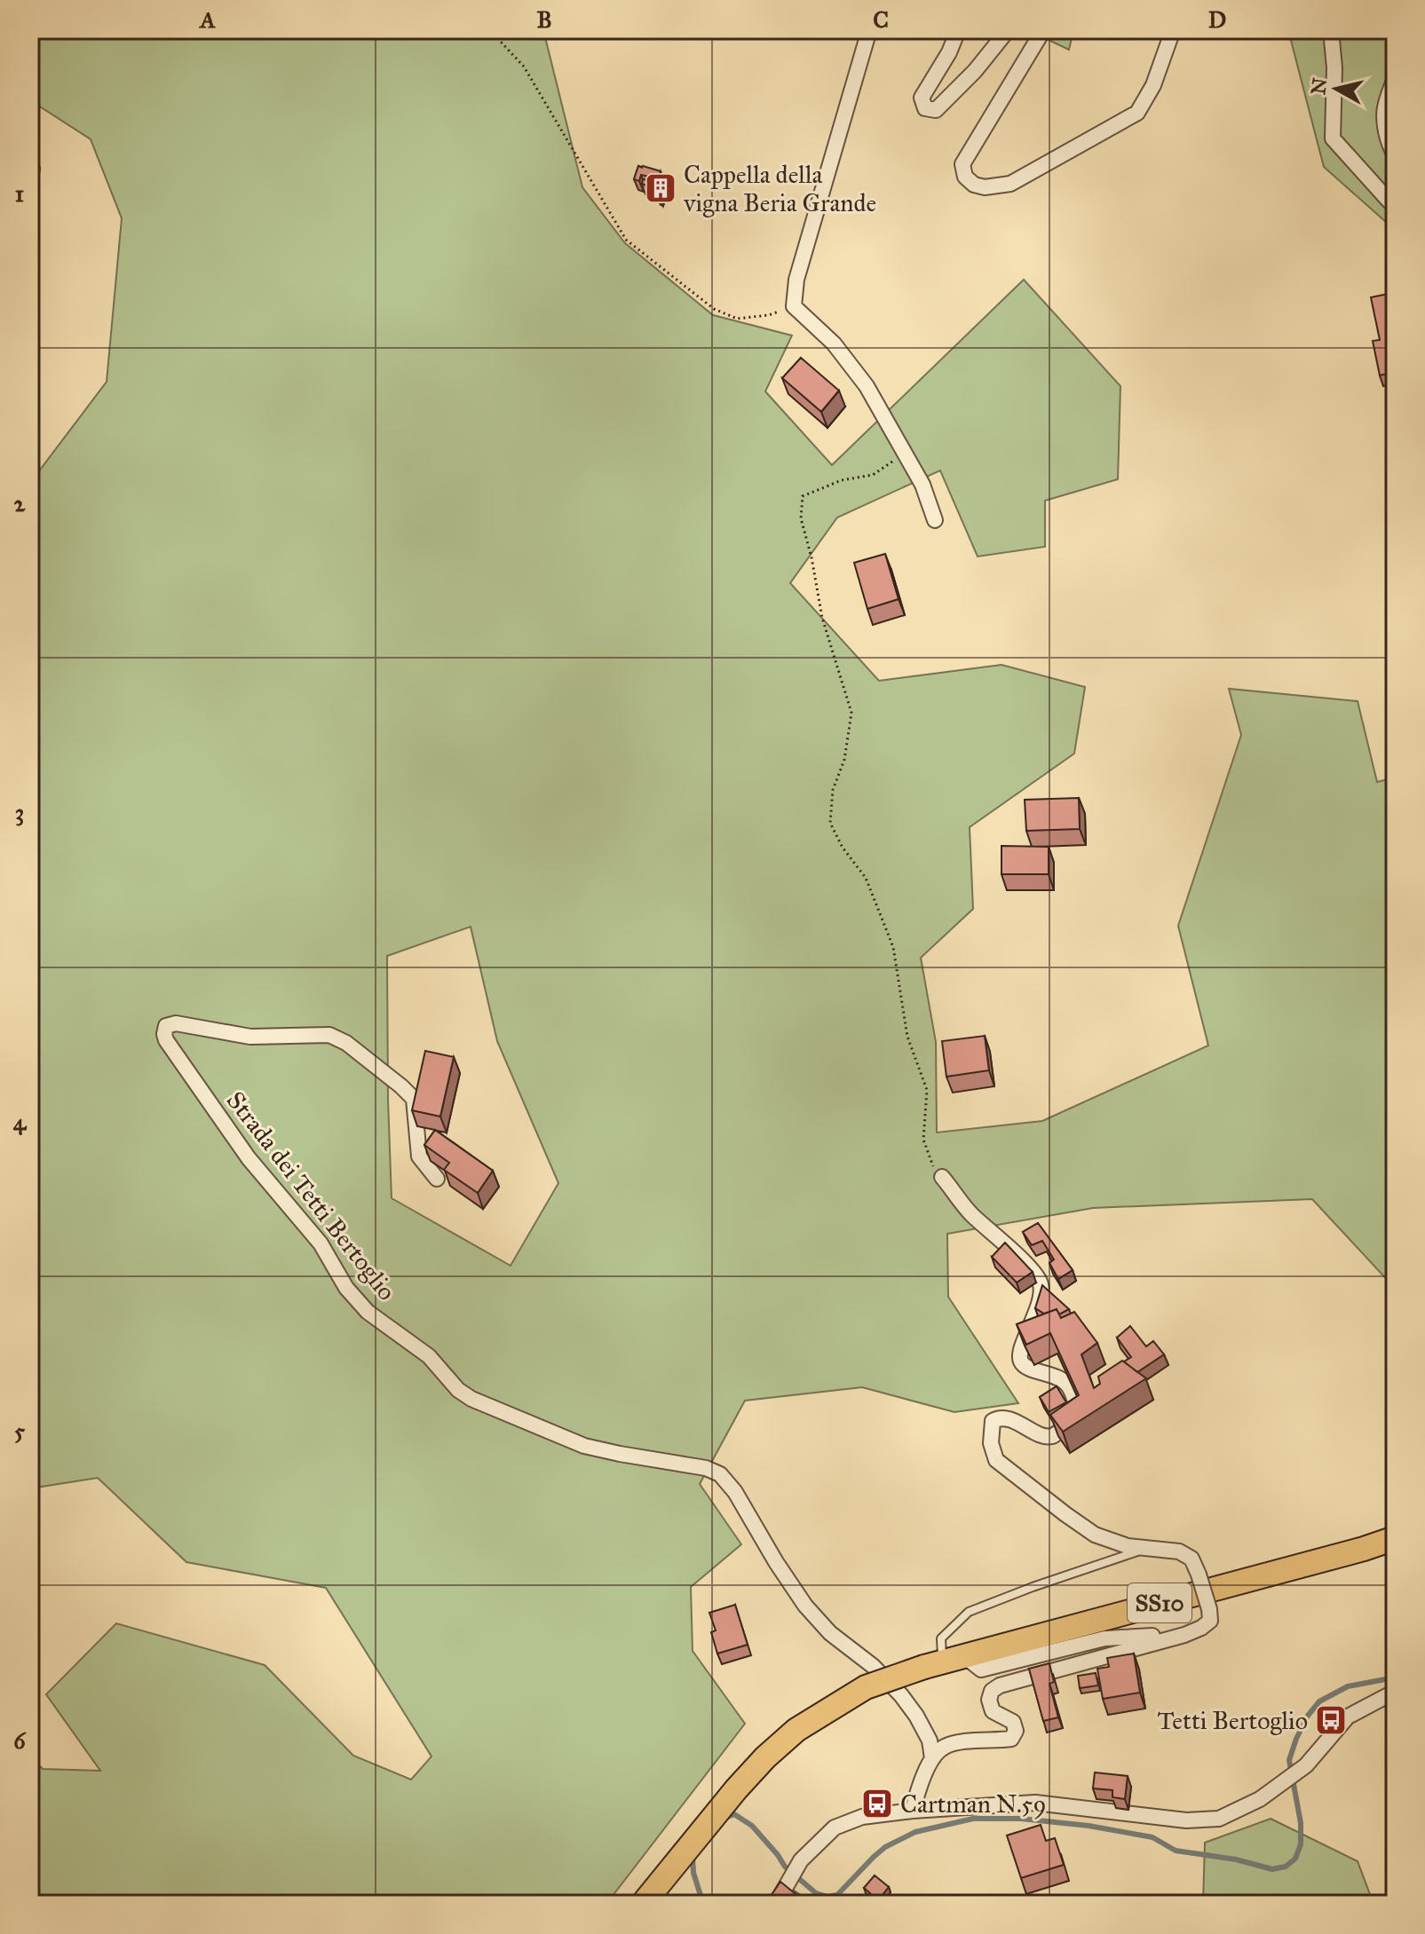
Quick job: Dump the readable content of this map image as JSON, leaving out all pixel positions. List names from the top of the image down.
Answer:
{
  "streets": {
    "main road": ["SS10"],
    "street": ["Strada dei Tetti Bertoglio"]
  },
  "places": {
    "building": ["Cappella della vigna Beria Grande"],
    "bus stop": ["Tetti Bertoglio", "Cartman N.59"]
  },
  "north": "left",
  "grid": {
    "columns": [
      "A",
      "B",
      "C",
      "D"
    ],
    "rows": [
      "1",
      "2",
      "3",
      "4",
      "5",
      "6"
    ]
  }
}
